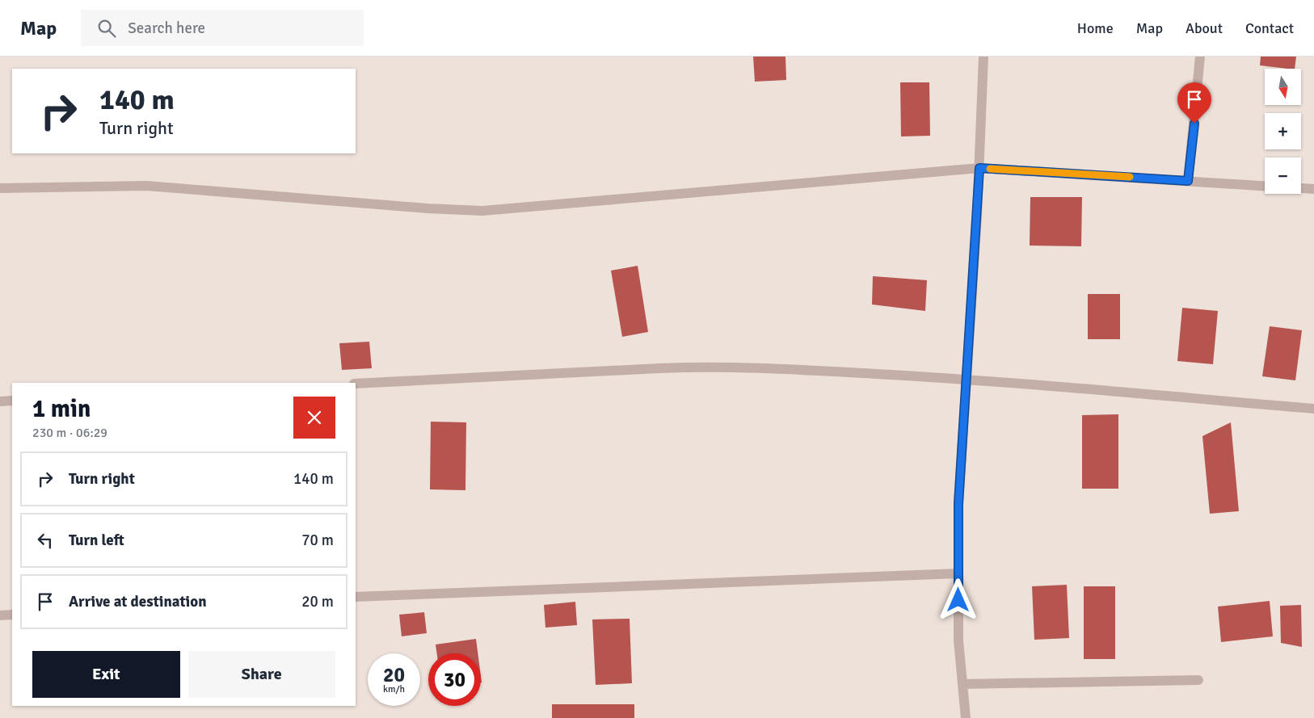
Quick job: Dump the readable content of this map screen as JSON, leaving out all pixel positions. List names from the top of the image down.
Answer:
{
  "north": "bottom",
  "page": {
    "header": "Map",
    "search": "Search here",
    "nav": [
      "Home",
      "Map",
      "About",
      "Contact"
    ],
    "map_buttons": ["+", "−"],
    "turn": ["140 m", "Turn right"],
    "heading": ["1 min", "230 m · 06:29"],
    "list": [
      {
        "name": "Turn right",
        "value": "140 m"
      },
      {
        "name": "Turn left",
        "value": "70 m"
      },
      {
        "name": "Arrive at destination",
        "value": "20 m"
      }
    ],
    "buttons": ["Exit", "Share"],
    "speed": "20 km/h",
    "limit": "30"
  }
}
